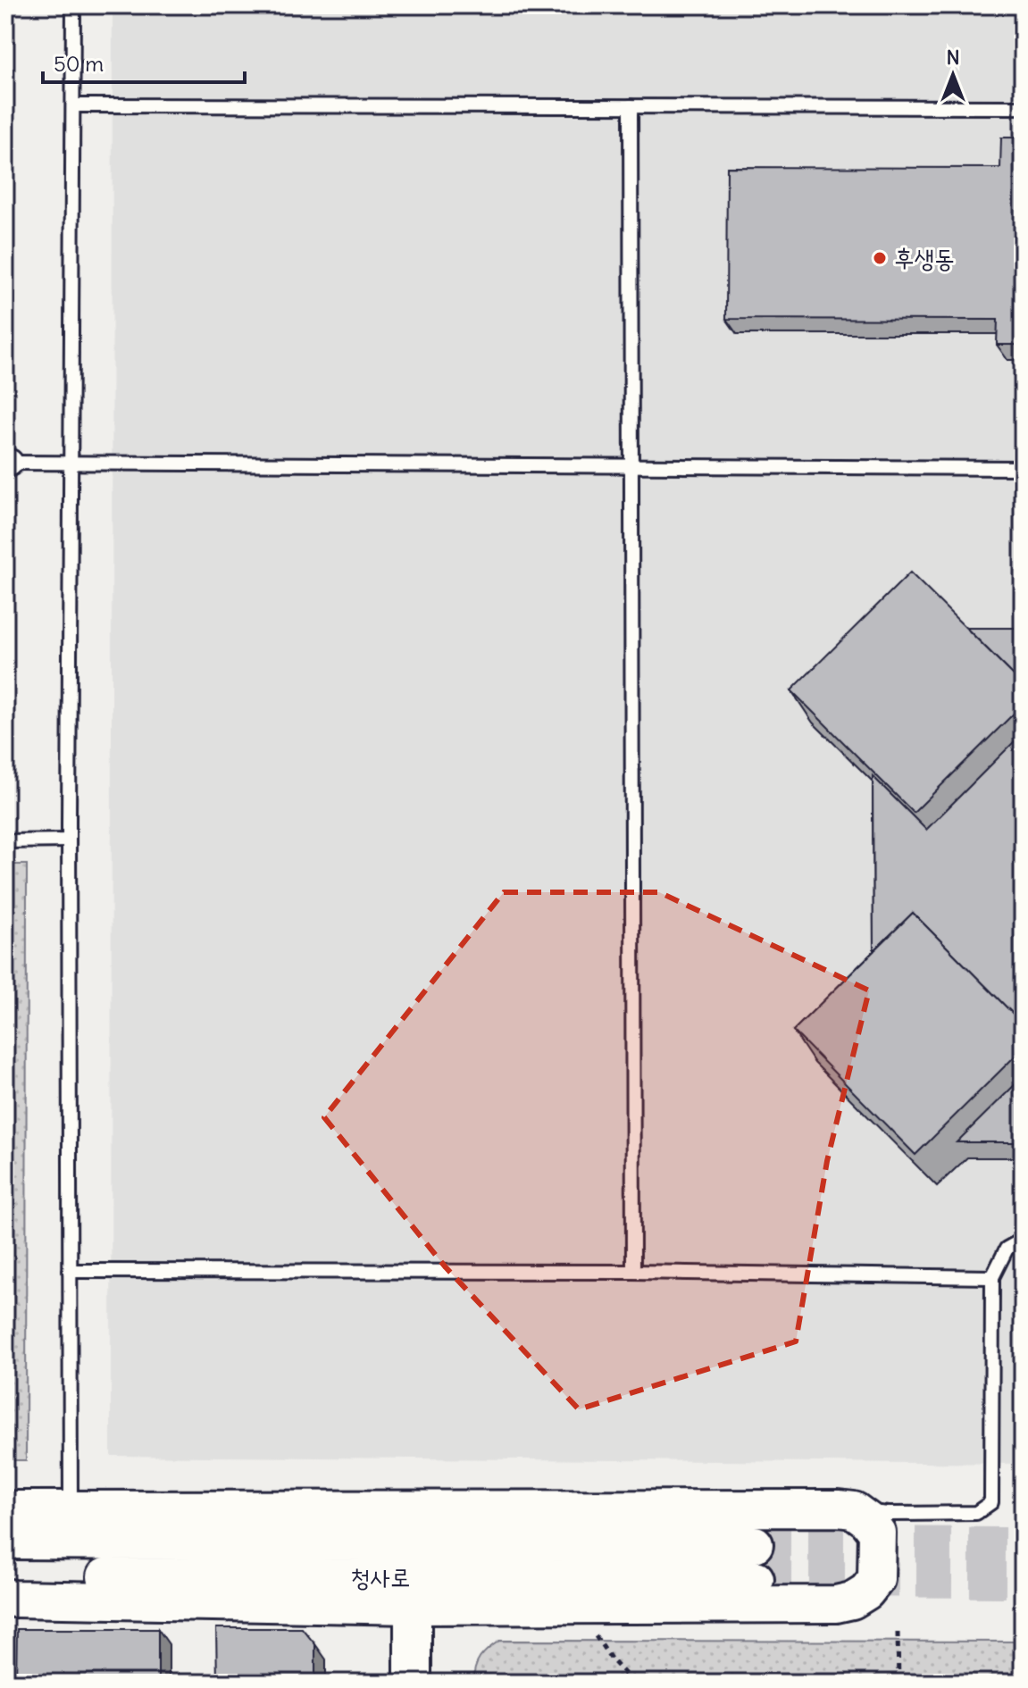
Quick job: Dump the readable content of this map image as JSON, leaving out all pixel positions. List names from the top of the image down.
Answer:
{
  "streets": {
    "street": ["청사로"]
  },
  "places": ["후생동"],
  "scale_bar": "50 m",
  "north": "top"
}
